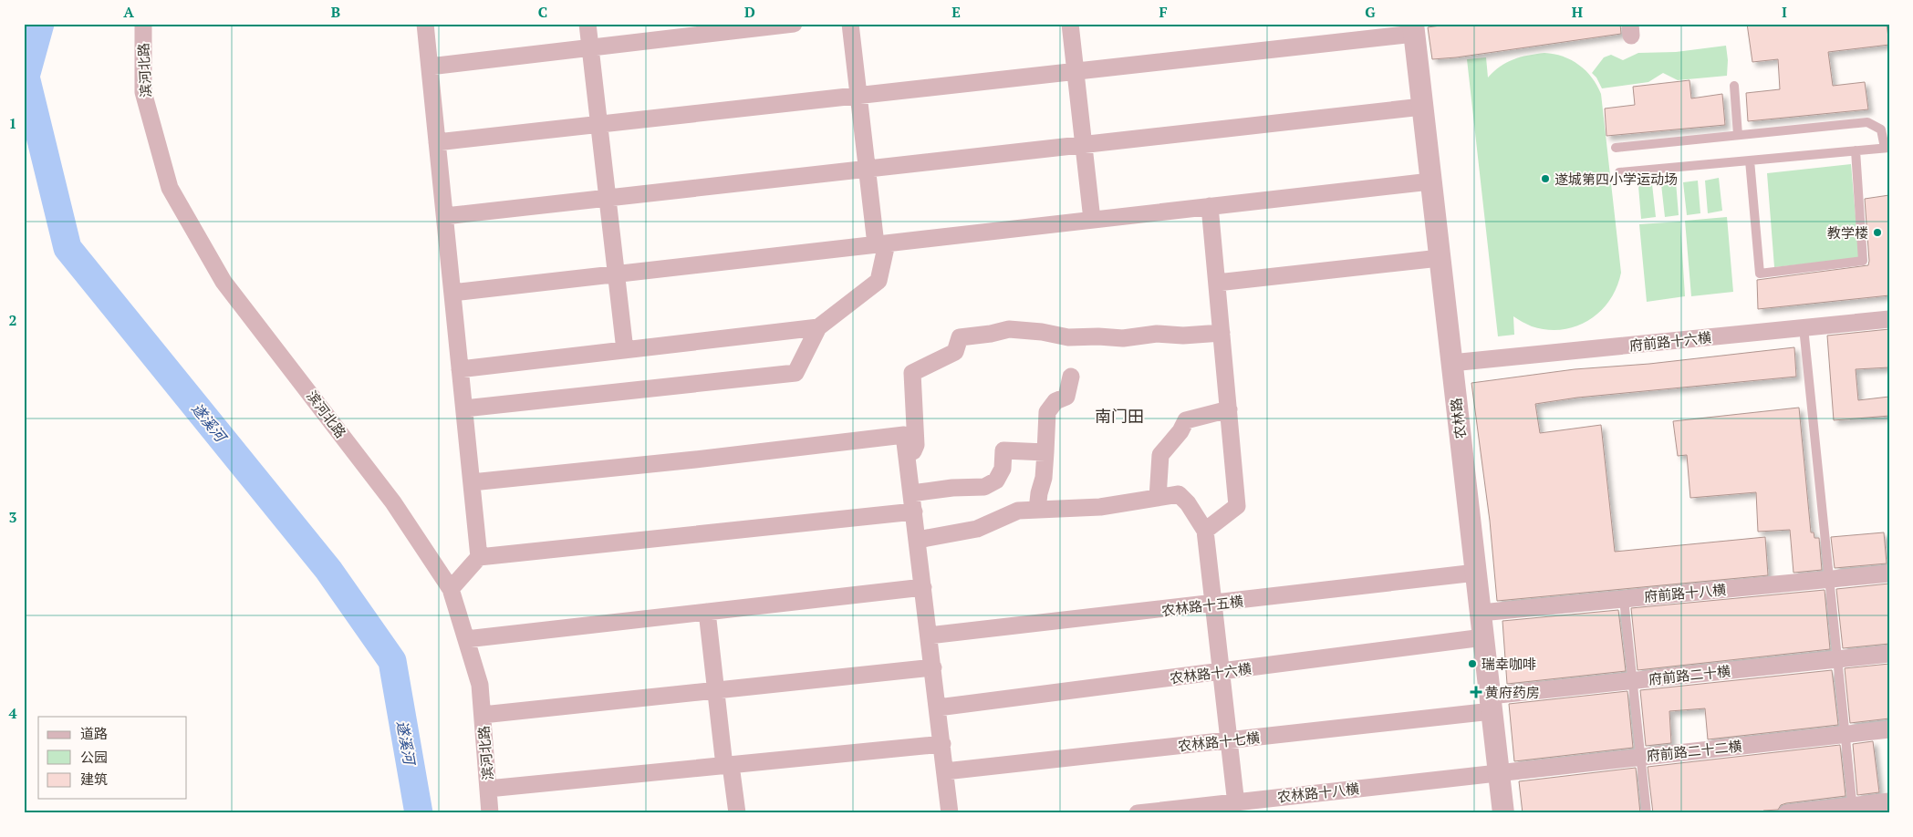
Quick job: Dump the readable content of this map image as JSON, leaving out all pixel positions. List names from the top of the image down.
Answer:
{
  "streets": {
    "street": [
      "滨河北路",
      "府前路十六横",
      "农林路",
      "府前路十八横",
      "农林路十五横",
      "农林路十六横",
      "府前路二十横",
      "农林路十七横",
      "府前路二十二横",
      "农林路十八横"
    ]
  },
  "crossings": [
    ["府前路十六横", "农林路"],
    ["农林路", "府前路十八横"],
    ["农林路", "农林路十五横"],
    ["农林路", "农林路十六横"],
    ["农林路", "府前路二十横"],
    ["农林路", "农林路十七横"],
    ["农林路", "府前路二十二横"],
    ["农林路", "农林路十八横"],
    ["府前路二十横", "农林路十七横"],
    ["府前路二十二横", "农林路十八横"]
  ],
  "districts": ["南门田"],
  "water": ["遂溪河"],
  "places": {
    "other": ["遂城第四小学运动场", "教学楼", "瑞幸咖啡"],
    "health": ["黄府药房"]
  },
  "legend": ["道路", "公园", "建筑"],
  "grid": {
    "columns": [
      "A",
      "B",
      "C",
      "D",
      "E",
      "F",
      "G",
      "H",
      "I"
    ],
    "rows": [
      "1",
      "2",
      "3",
      "4"
    ]
  }
}
